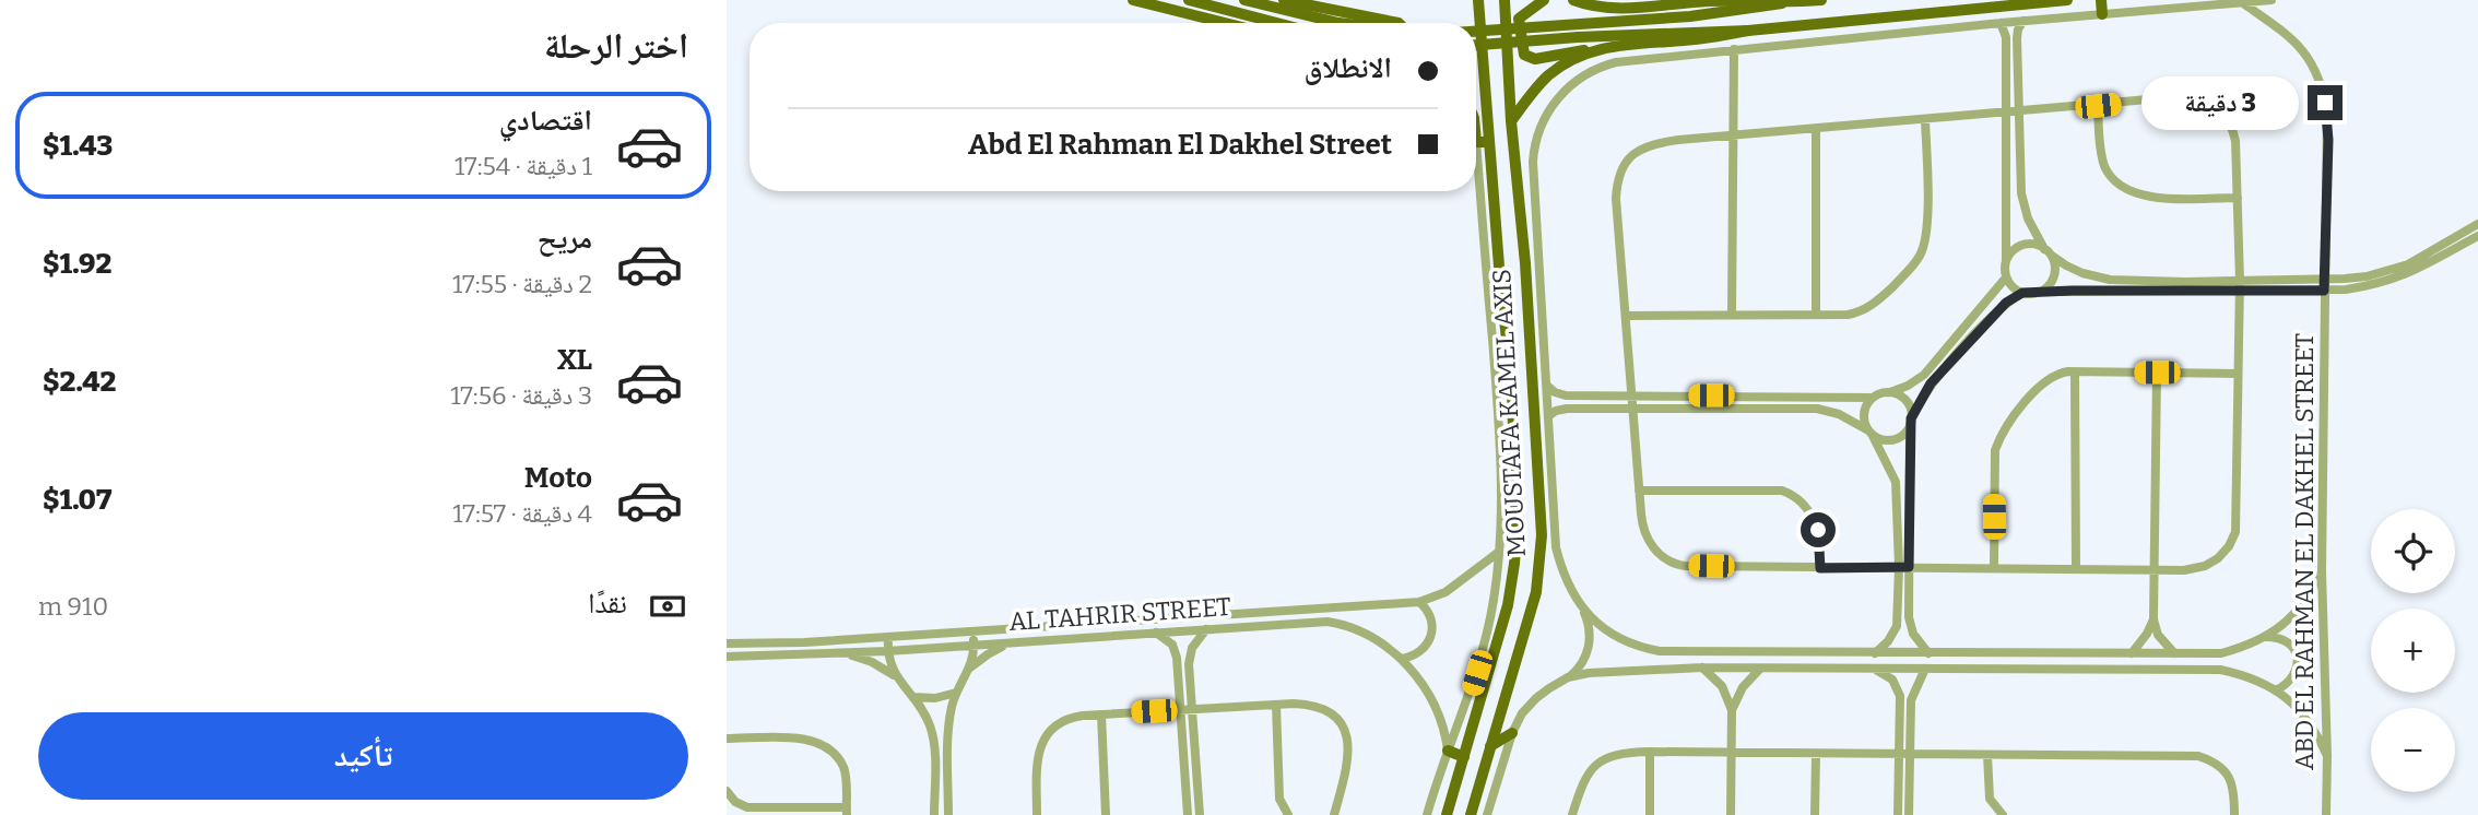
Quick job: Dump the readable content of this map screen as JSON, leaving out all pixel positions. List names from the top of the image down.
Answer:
{
  "streets": {
    "main road": ["MOUSTAFA KAMEL AXIS"],
    "street": ["ABD EL RAHMAN EL DAKHEL STREET", "AL TAHRIR STREET"]
  },
  "page": {
    "heading": "اختر الرحلة",
    "banner": ["الانطلاق", "Abd El Rahman El Dakhel Street"],
    "bubble": "3 دقيقة",
    "list": [
      {
        "name": "اقتصادي",
        "note": "1 دقيقة · 17:54",
        "value": "$1.43"
      },
      {
        "name": "مريح",
        "note": "2 دقيقة · 17:55",
        "value": "$1.92"
      },
      {
        "name": "XL",
        "note": "3 دقيقة · 17:56",
        "value": "$2.42"
      },
      {
        "name": "Moto",
        "note": "4 دقيقة · 17:57",
        "value": "$1.07"
      }
    ],
    "map_buttons": ["+", "−"],
    "pay": ["نقدًا", "910 m"],
    "buttons": "تأكيد"
  }
}
